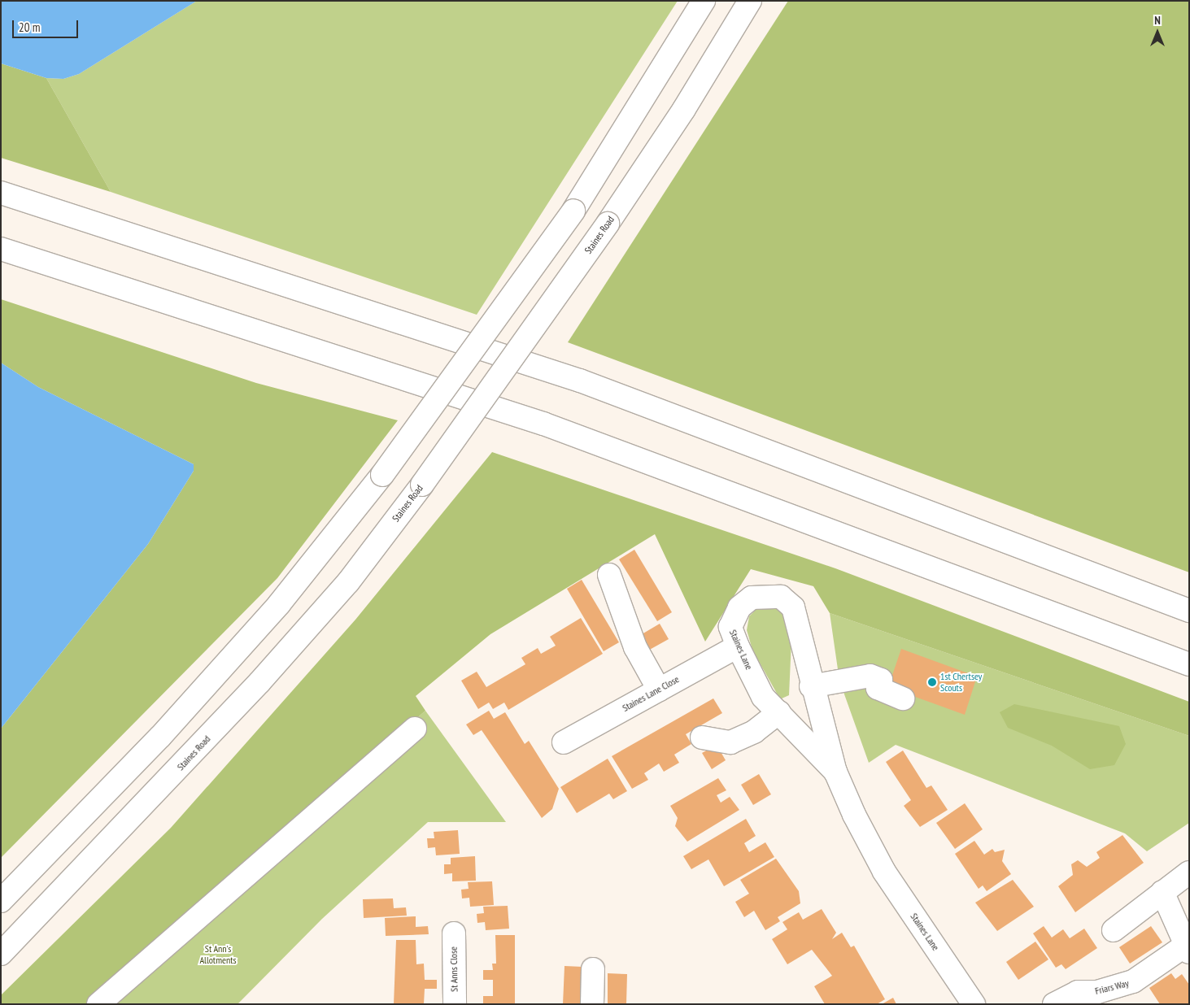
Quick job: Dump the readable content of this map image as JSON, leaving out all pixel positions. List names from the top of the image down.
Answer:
{
  "streets": {
    "main road": [
      "Staines Road",
      "Staines Lane",
      "Staines Lane Close",
      "St Anns Close",
      "Friars Way"
    ]
  },
  "crossings": [
    ["Staines Lane", "Staines Lane Close"]
  ],
  "parks": ["St Ann's Allotments"],
  "places": ["1st Chertsey Scouts"],
  "scale_bar": "20 m",
  "north": "top"
}
